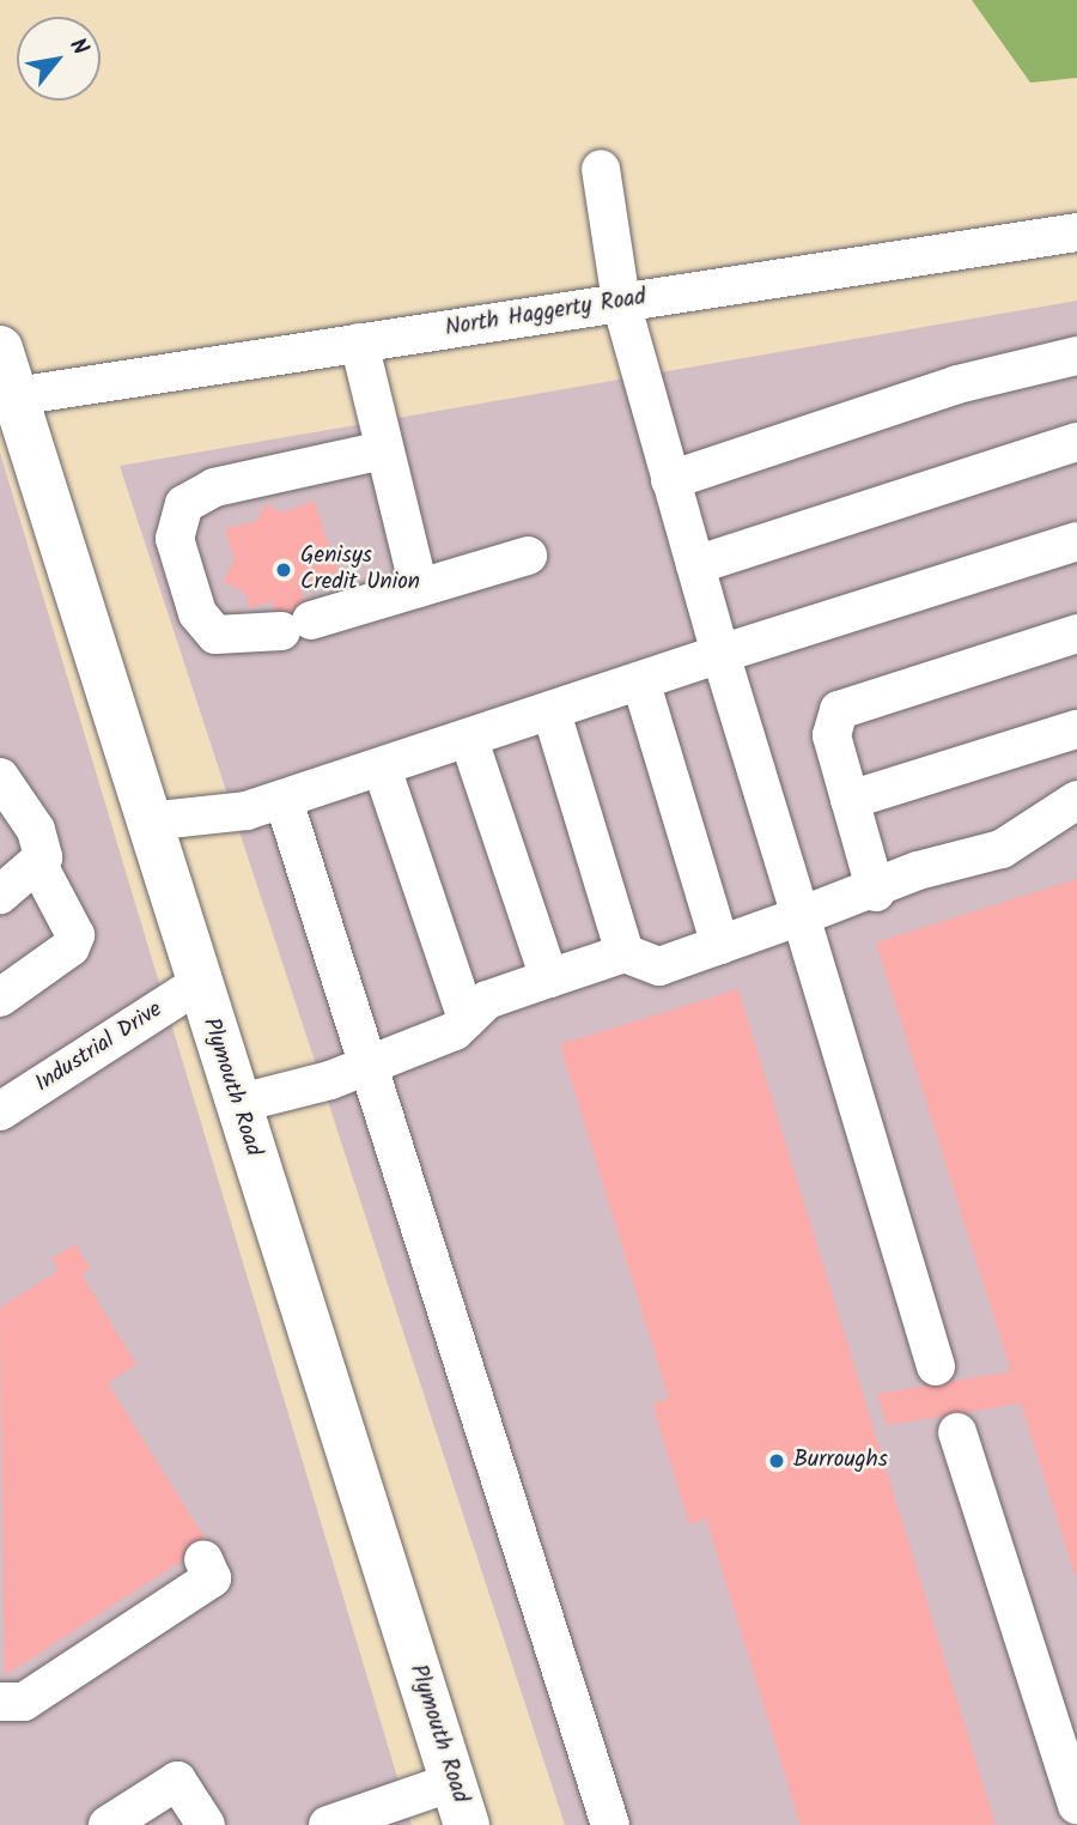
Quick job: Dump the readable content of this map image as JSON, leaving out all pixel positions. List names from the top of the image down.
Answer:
{
  "streets": {
    "main road": ["Plymouth Road"],
    "street": ["North Haggerty Road", "Industrial Drive"]
  },
  "crossings": [
    ["North Haggerty Road", "Plymouth Road"],
    ["Industrial Drive", "Plymouth Road"]
  ],
  "places": ["Genisys Credit Union", "Burroughs"],
  "north": "top right"
}
